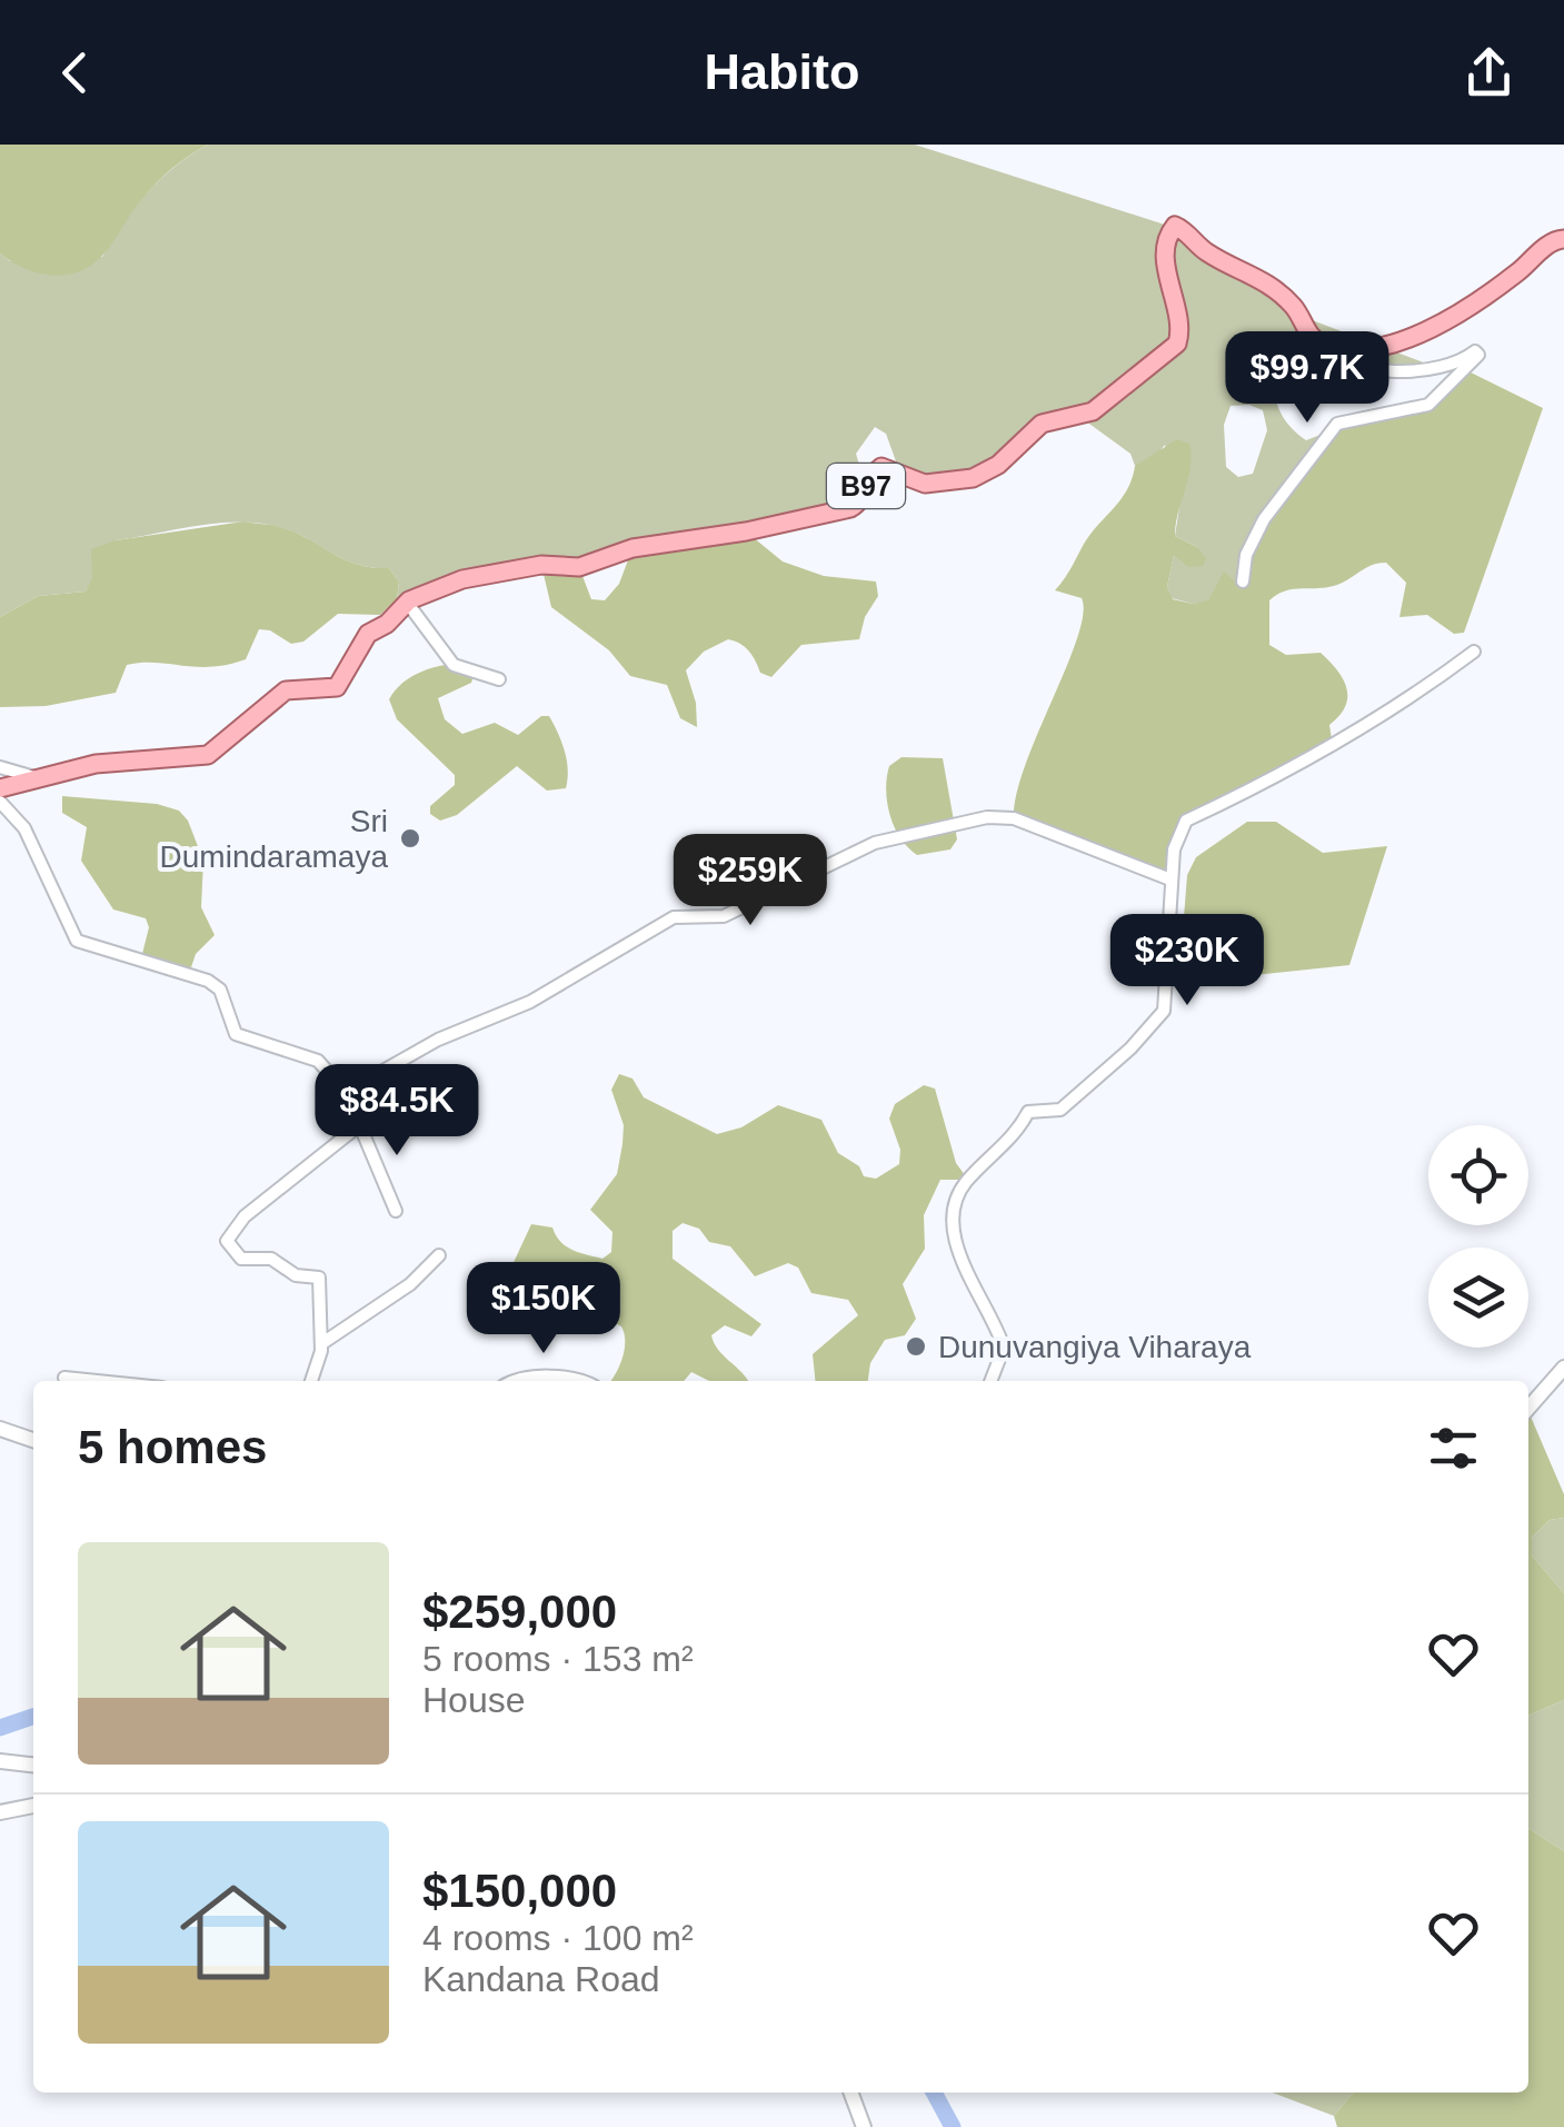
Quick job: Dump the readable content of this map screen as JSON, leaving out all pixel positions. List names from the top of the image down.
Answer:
{
  "streets": {
    "main road": ["B97"]
  },
  "places": ["Sri Dumindaramaya", "Dunuvangiya Viharaya"],
  "page": {
    "header": "Habito",
    "price": [
      "$99.7K",
      "$259K",
      "$230K",
      "$84.5K",
      "$150K"
    ],
    "heading": "5 homes",
    "list": [
      {
        "name": "$259,000",
        "note": "5 rooms · 153 m² · House"
      },
      {
        "name": "$150,000",
        "note": "4 rooms · 100 m² · Kandana Road"
      }
    ]
  }
}
